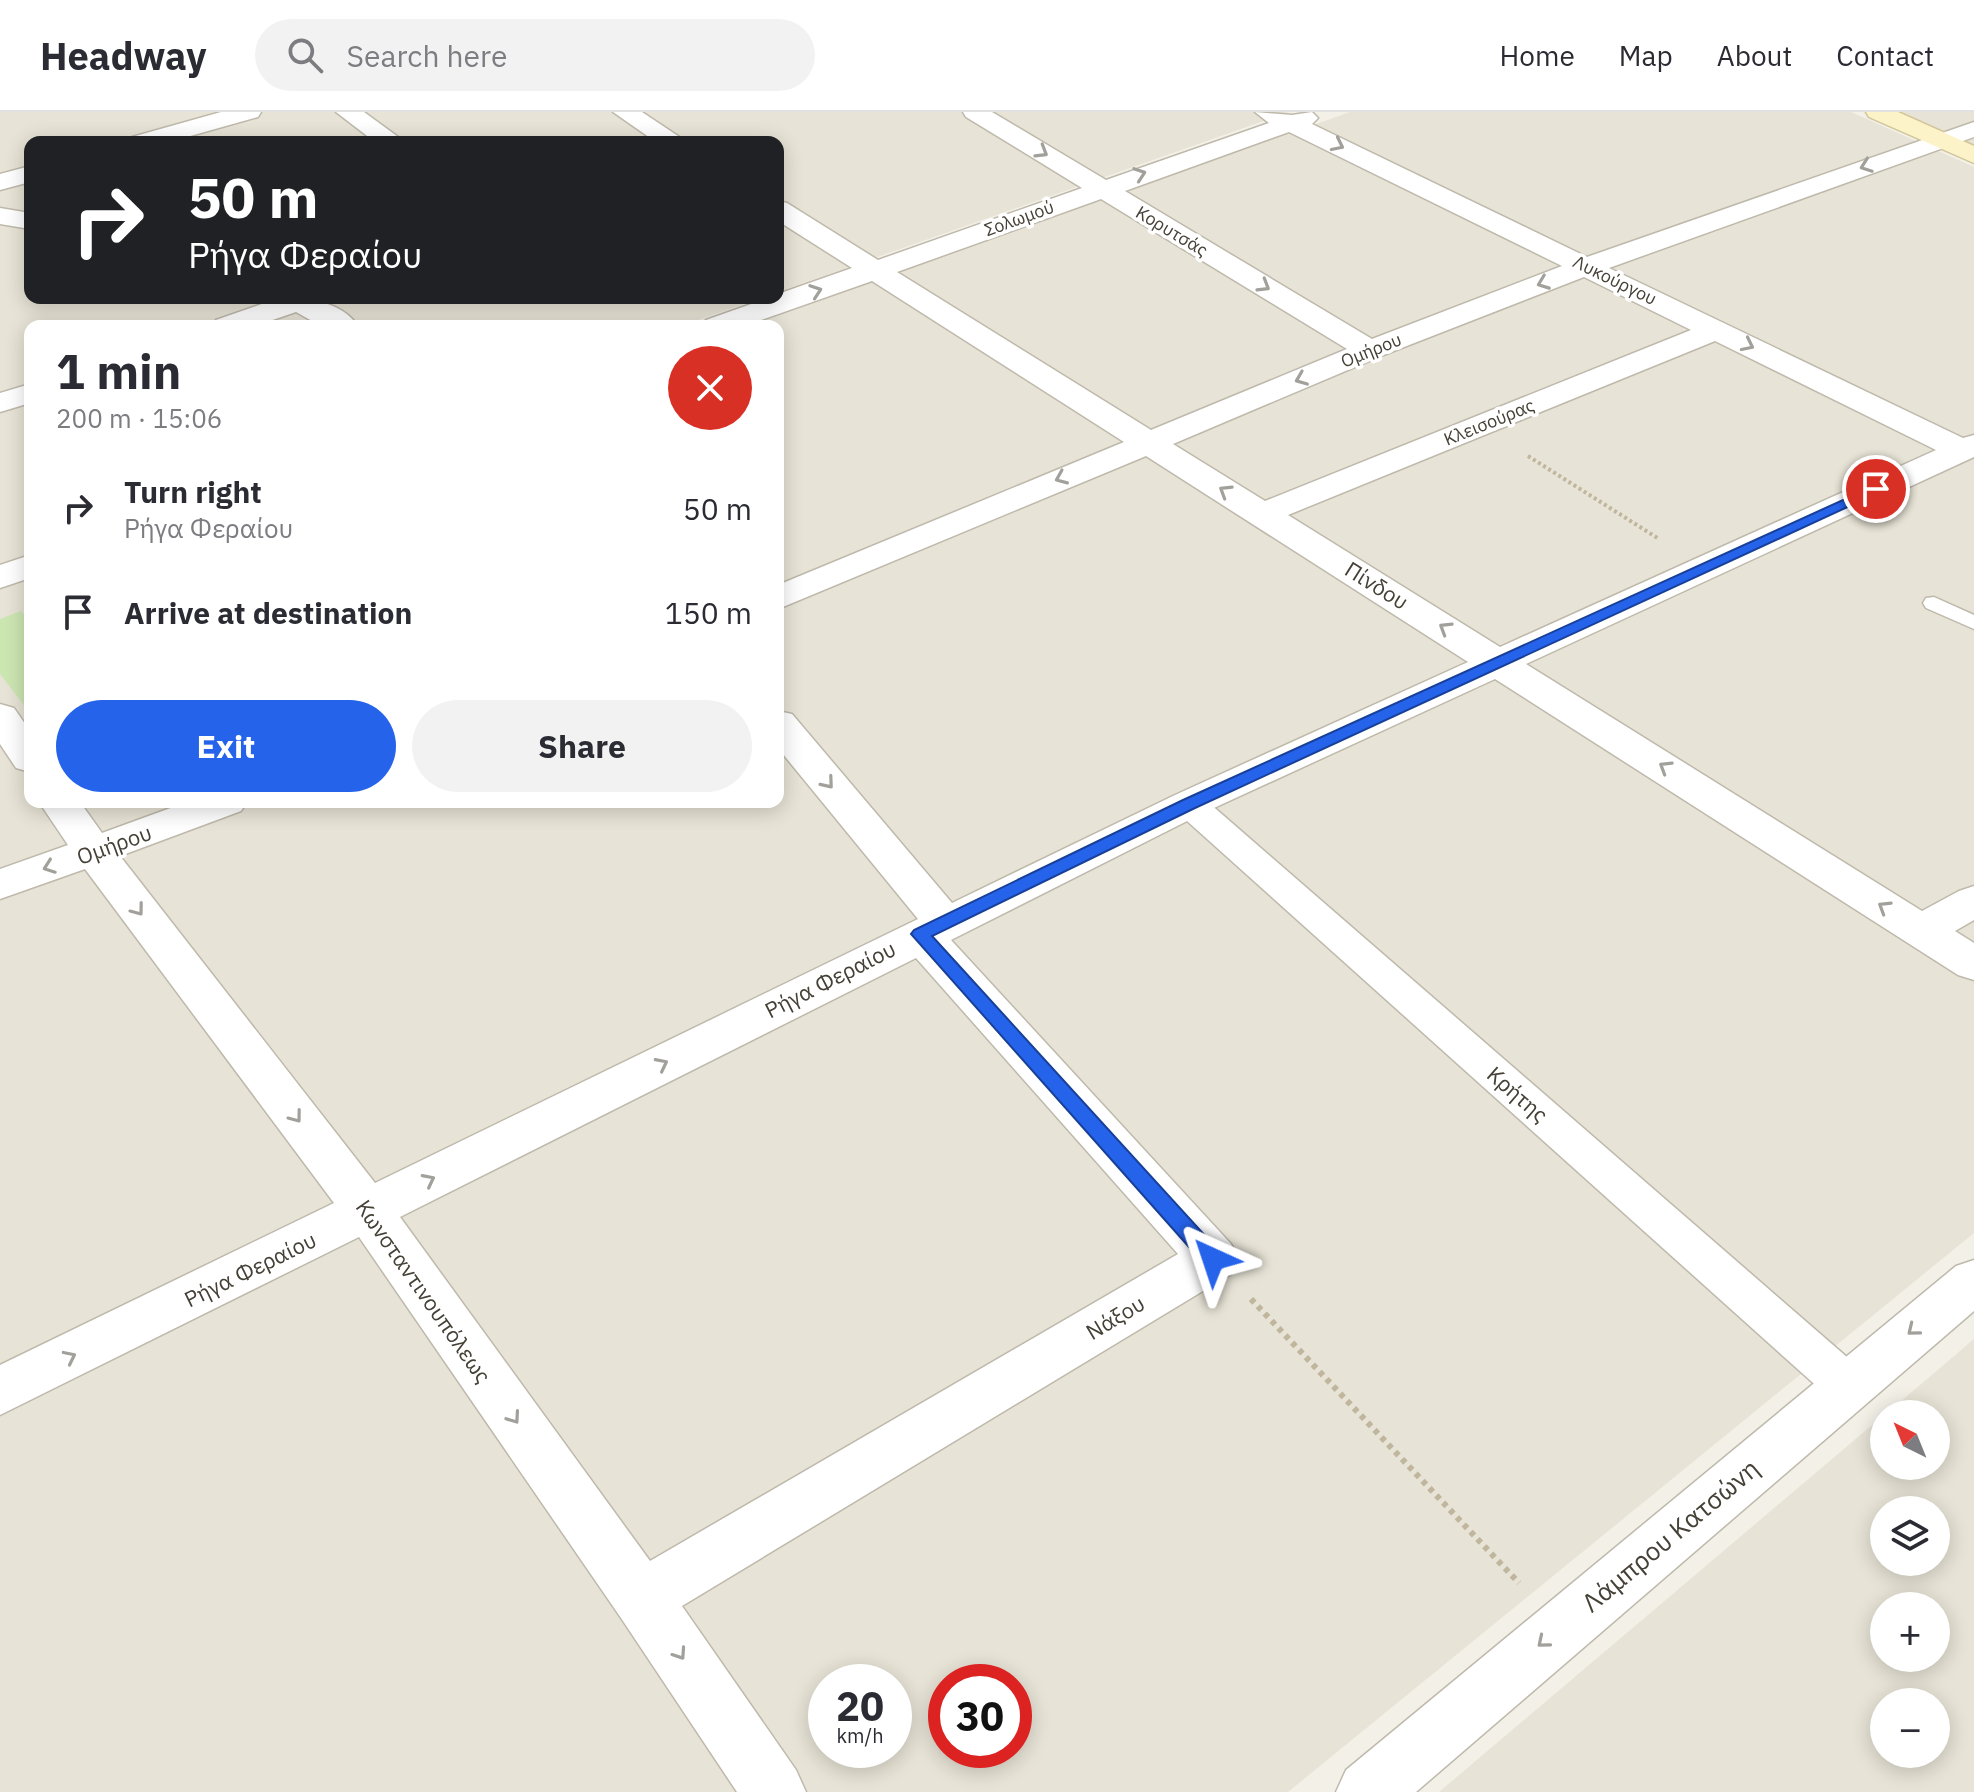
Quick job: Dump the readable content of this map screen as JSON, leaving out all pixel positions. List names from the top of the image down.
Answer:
{
  "streets": {
    "street": [
      "Σολωμού",
      "Κορυτσάς",
      "Λυκούργου",
      "Ομήρου",
      "Κλεισούρας",
      "Πίνδου",
      "Ρήγα Φεραίου",
      "Κρήτης",
      "Κωνσταντινουπόλεως",
      "Νάξου",
      "Λάμπρου Κατσώνη"
    ]
  },
  "crossings": [
    ["Σολωμού", "Κορυτσάς"],
    ["Σολωμού", "Λυκούργου"],
    ["Σολωμού", "Πίνδου"],
    ["Κορυτσάς", "Ομήρου"],
    ["Λυκούργου", "Ομήρου"],
    ["Λυκούργου", "Κλεισούρας"],
    ["Λυκούργου", "Ρήγα Φεραίου"],
    ["Ομήρου", "Πίνδου"],
    ["Ομήρου", "Κωνσταντινουπόλεως"],
    ["Κλεισούρας", "Πίνδου"],
    ["Πίνδου", "Ρήγα Φεραίου"],
    ["Ρήγα Φεραίου", "Κρήτης"],
    ["Ρήγα Φεραίου", "Κωνσταντινουπόλεως"],
    ["Κρήτης", "Λάμπρου Κατσώνη"],
    ["Κωνσταντινουπόλεως", "Νάξου"]
  ],
  "one_way": [
    "Σολωμού",
    "Κορυτσάς",
    "Λυκούργου",
    "Ομήρου",
    "Πίνδου",
    "Ρήγα Φεραίου",
    "Κωνσταντινουπόλεως",
    "Λάμπρου Κατσώνη"
  ],
  "north": "top left",
  "page": {
    "header": "Headway",
    "search": "Search here",
    "nav": [
      "Home",
      "Map",
      "About",
      "Contact"
    ],
    "turn": ["50 m", "Ρήγα Φεραίου"],
    "heading": ["1 min", "200 m · 15:06"],
    "list": [
      {
        "name": "Turn right",
        "note": "Ρήγα Φεραίου",
        "value": "50 m"
      },
      {
        "name": "Arrive at destination",
        "value": "150 m"
      }
    ],
    "buttons": ["Exit", "Share"],
    "map_buttons": ["+", "−"],
    "speed": "20 km/h",
    "limit": "30"
  }
}
